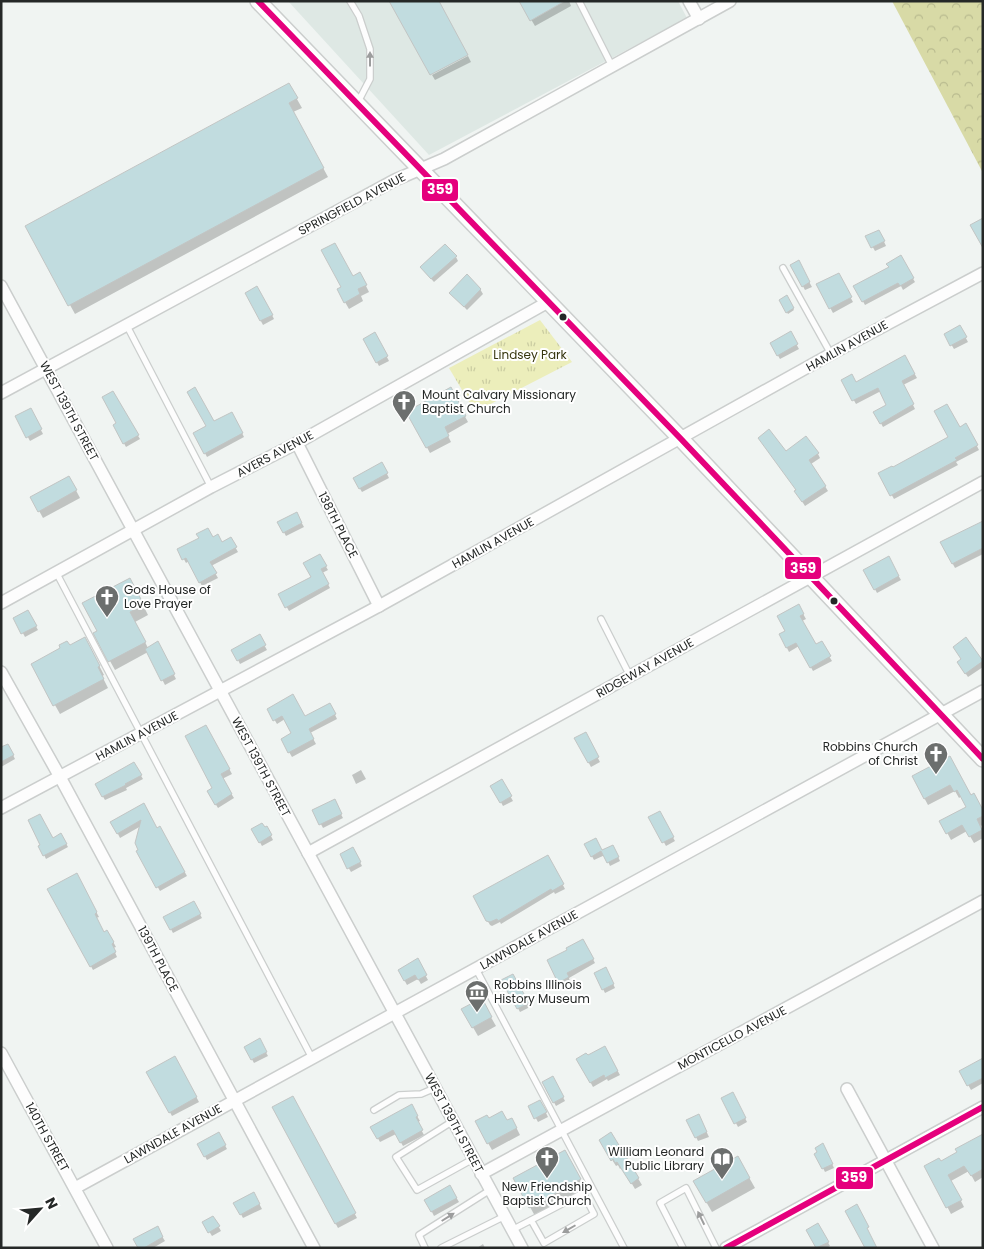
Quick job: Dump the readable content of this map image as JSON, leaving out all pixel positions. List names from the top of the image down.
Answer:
{
  "streets": {
    "street": [
      "SPRINGFIELD AVENUE",
      "HAMLIN AVENUE",
      "WEST 139TH STREET",
      "AVERS AVENUE",
      "138TH PLACE",
      "RIDGEWAY AVENUE",
      "LAWNDALE AVENUE",
      "139TH PLACE",
      "MONTICELLO AVENUE",
      "140TH STREET"
    ]
  },
  "crossings": [
    ["SPRINGFIELD AVENUE", "WEST 139TH STREET"],
    ["HAMLIN AVENUE", "WEST 139TH STREET"],
    ["HAMLIN AVENUE", "138TH PLACE"],
    ["HAMLIN AVENUE", "139TH PLACE"],
    ["WEST 139TH STREET", "AVERS AVENUE"],
    ["WEST 139TH STREET", "RIDGEWAY AVENUE"],
    ["WEST 139TH STREET", "LAWNDALE AVENUE"],
    ["WEST 139TH STREET", "MONTICELLO AVENUE"],
    ["AVERS AVENUE", "138TH PLACE"],
    ["LAWNDALE AVENUE", "139TH PLACE"],
    ["LAWNDALE AVENUE", "140TH STREET"]
  ],
  "parks": ["Lindsey Park"],
  "places": {
    "church": [
      "Mount Calvary Missionary Baptist Church",
      "Gods House of Love Prayer",
      "Robbins Church of Christ",
      "New Friendship Baptist Church"
    ],
    "museum": ["Robbins Illinois History Museum"],
    "library": ["William Leonard Public Library"]
  },
  "lines": ["transit line 359"],
  "north": "top right"
}
